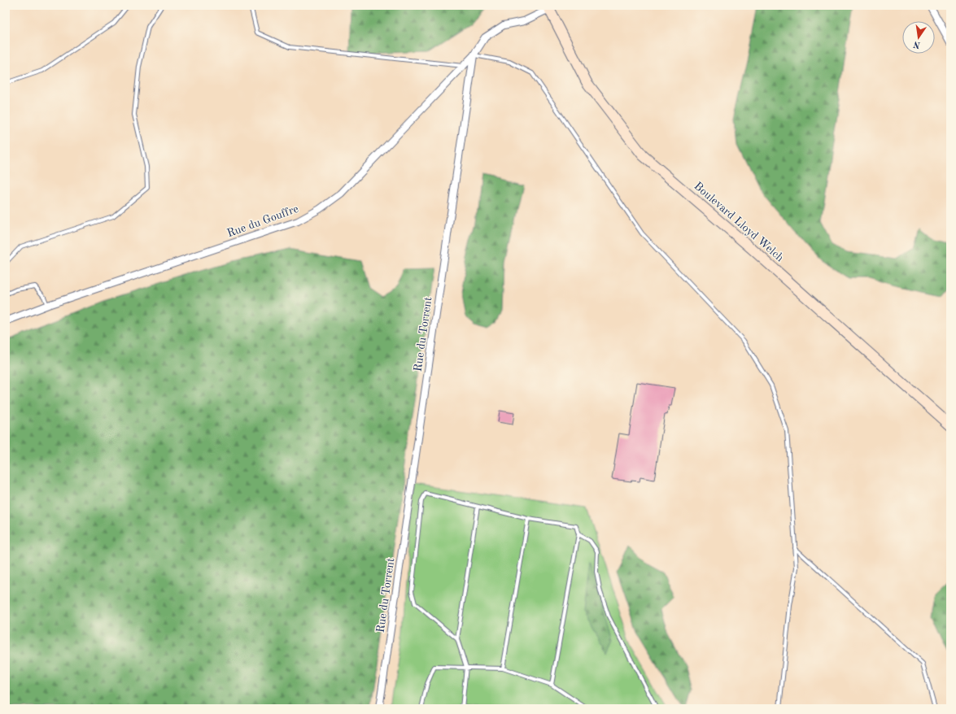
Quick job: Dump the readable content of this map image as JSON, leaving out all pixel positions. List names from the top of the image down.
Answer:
{
  "streets": {
    "main road": ["Boulevard Lloyd Welch"],
    "street": ["Rue du Gouffre", "Rue du Torrent"]
  },
  "crossings": [
    ["Rue du Gouffre", "Rue du Torrent"],
    ["Boulevard Lloyd Welch", "Rue du Torrent"]
  ],
  "north": "bottom"
}
